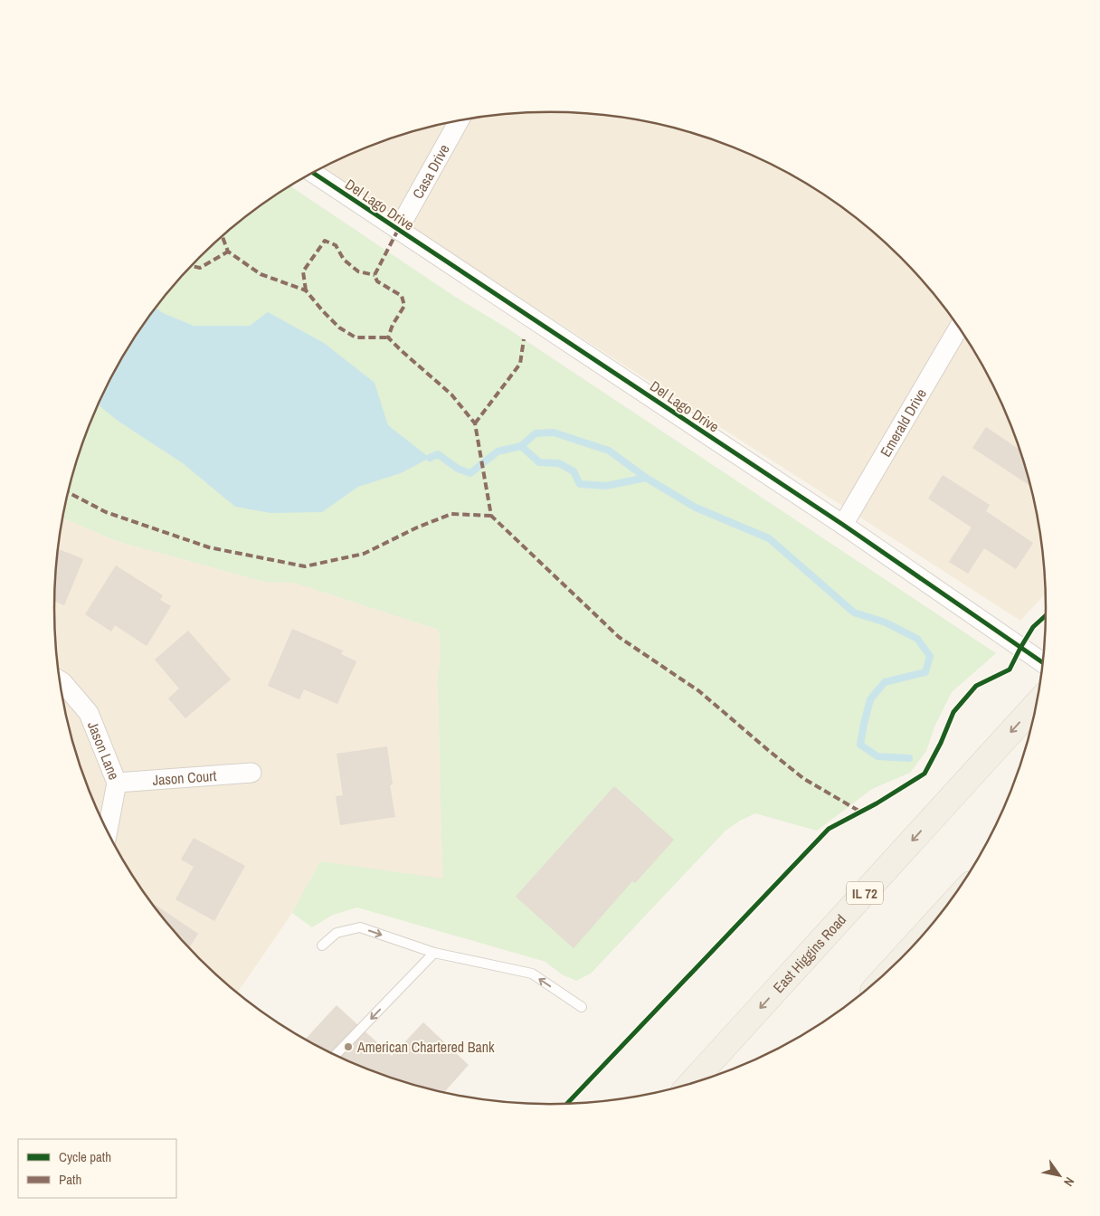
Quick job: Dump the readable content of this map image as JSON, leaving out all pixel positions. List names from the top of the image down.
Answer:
{
  "streets": {
    "main road": ["IL 72", "East Higgins Road"],
    "street": [
      "Casa Drive",
      "Del Lago Drive",
      "Emerald Drive",
      "Jason Lane",
      "Jason Court"
    ]
  },
  "crossings": [
    ["Casa Drive", "Del Lago Drive"],
    ["Del Lago Drive", "Emerald Drive"],
    ["Jason Lane", "Jason Court"]
  ],
  "one_way": ["East Higgins Road"],
  "places": ["American Chartered Bank"],
  "legend": ["Cycle path", "Path"],
  "north": "bottom right"
}
